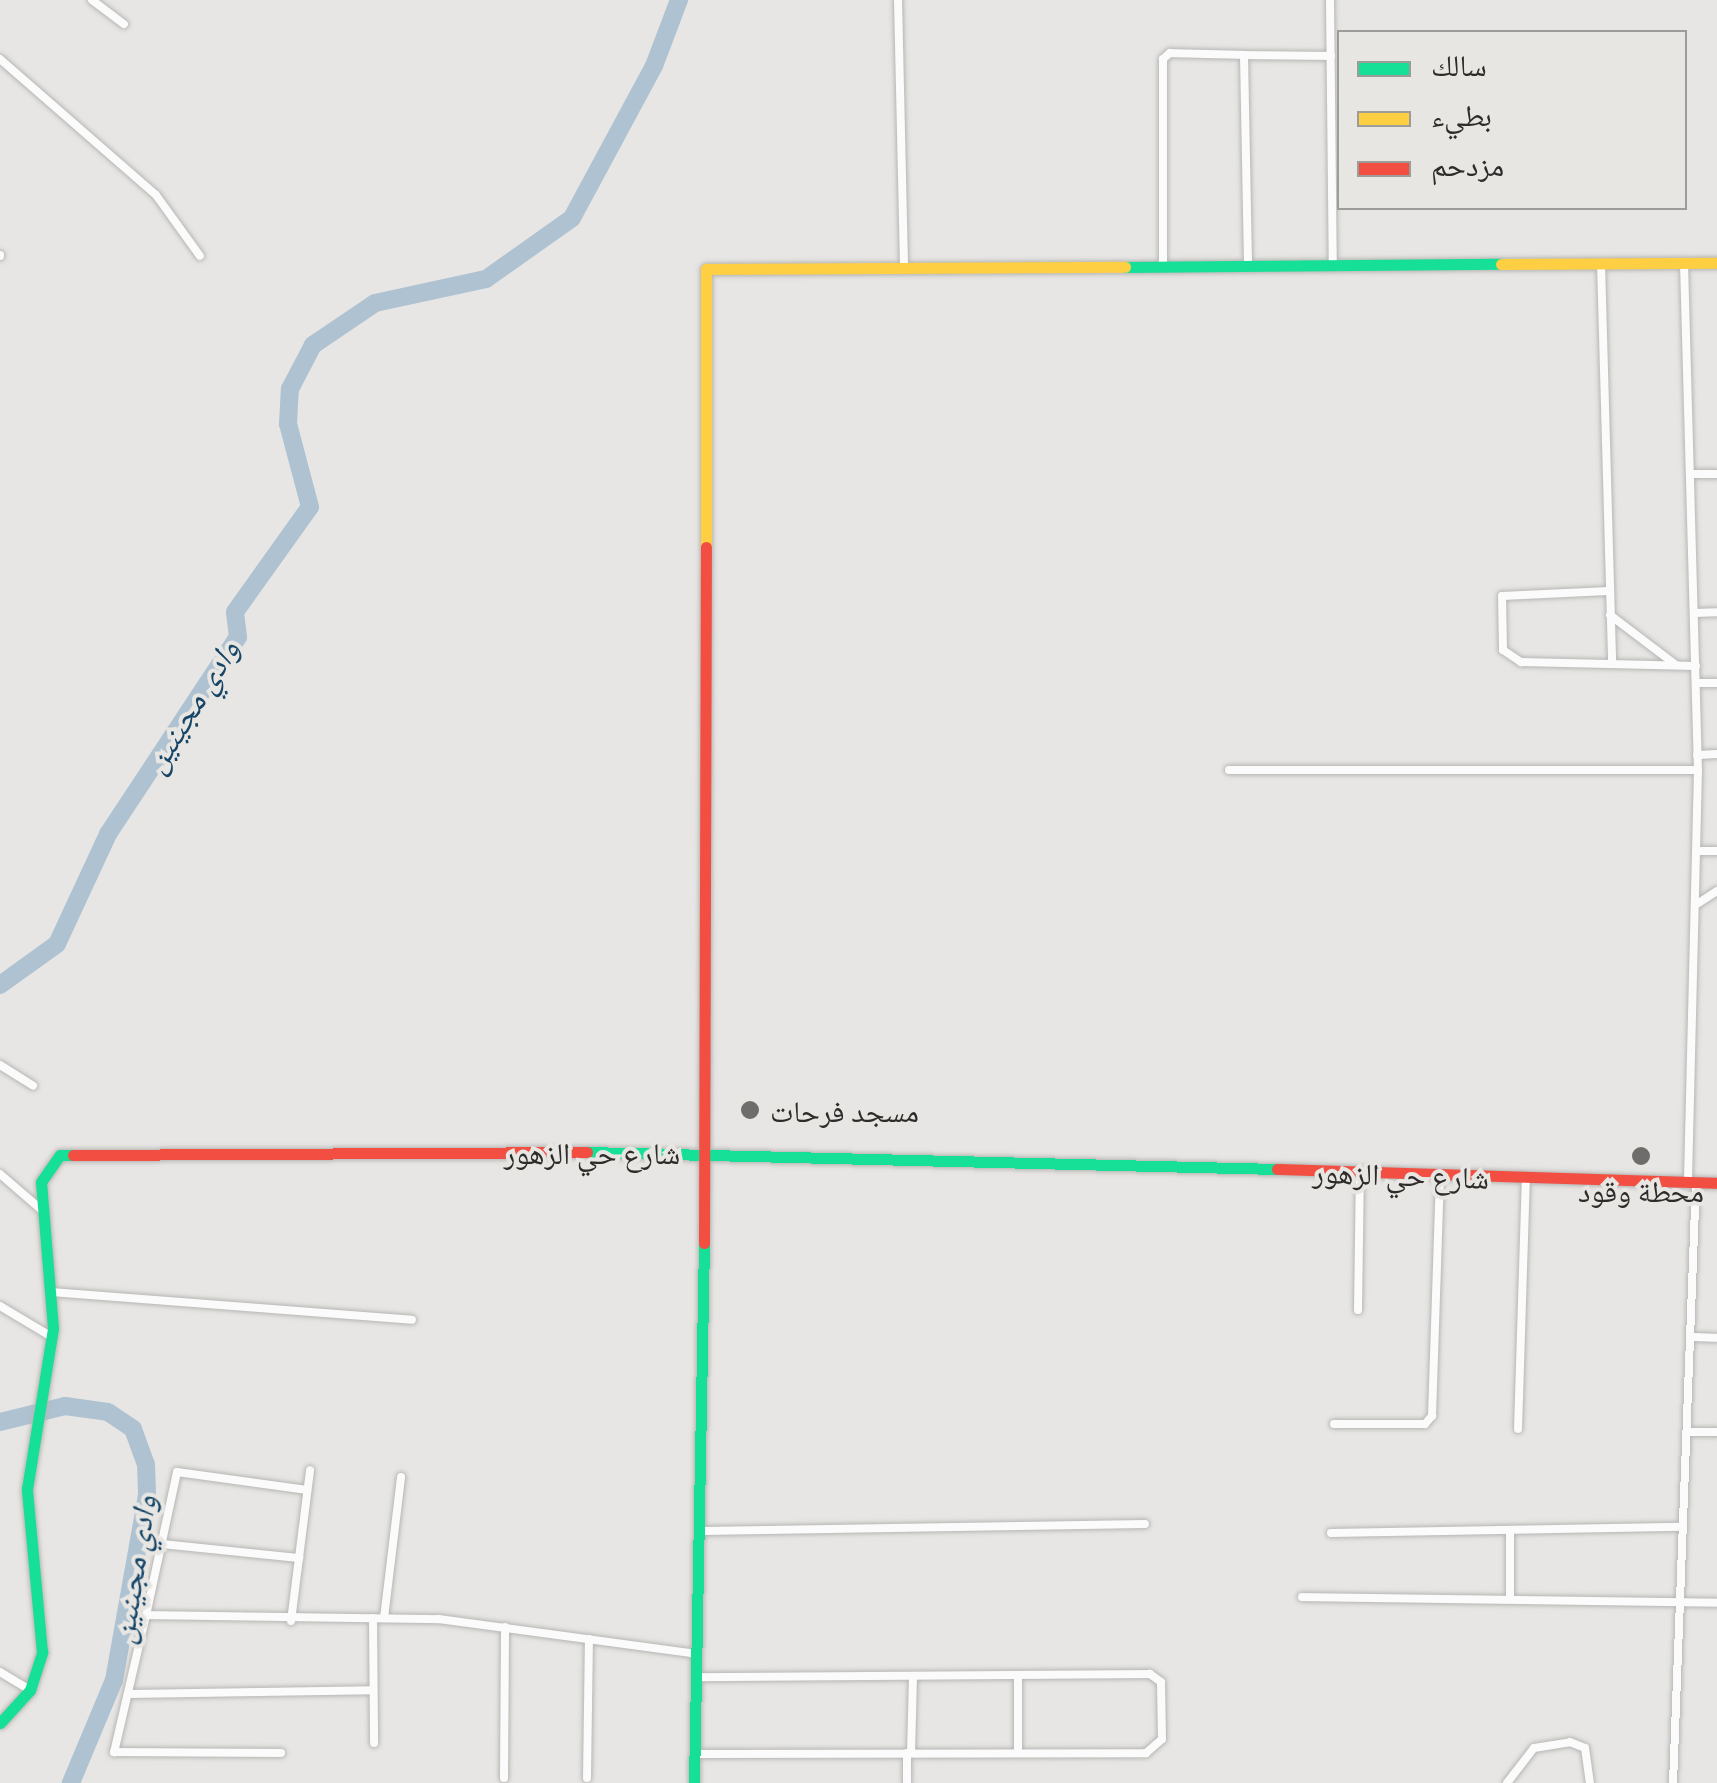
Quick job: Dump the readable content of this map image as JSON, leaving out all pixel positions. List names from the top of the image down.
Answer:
{
  "streets": {
    "street": ["شارع حي الزهور"]
  },
  "water": ["وادي مجينين"],
  "places": ["مسجد فرحات", "محطة وقود"],
  "legend": ["سالك", "بطيء", "مزدحم"]
}
